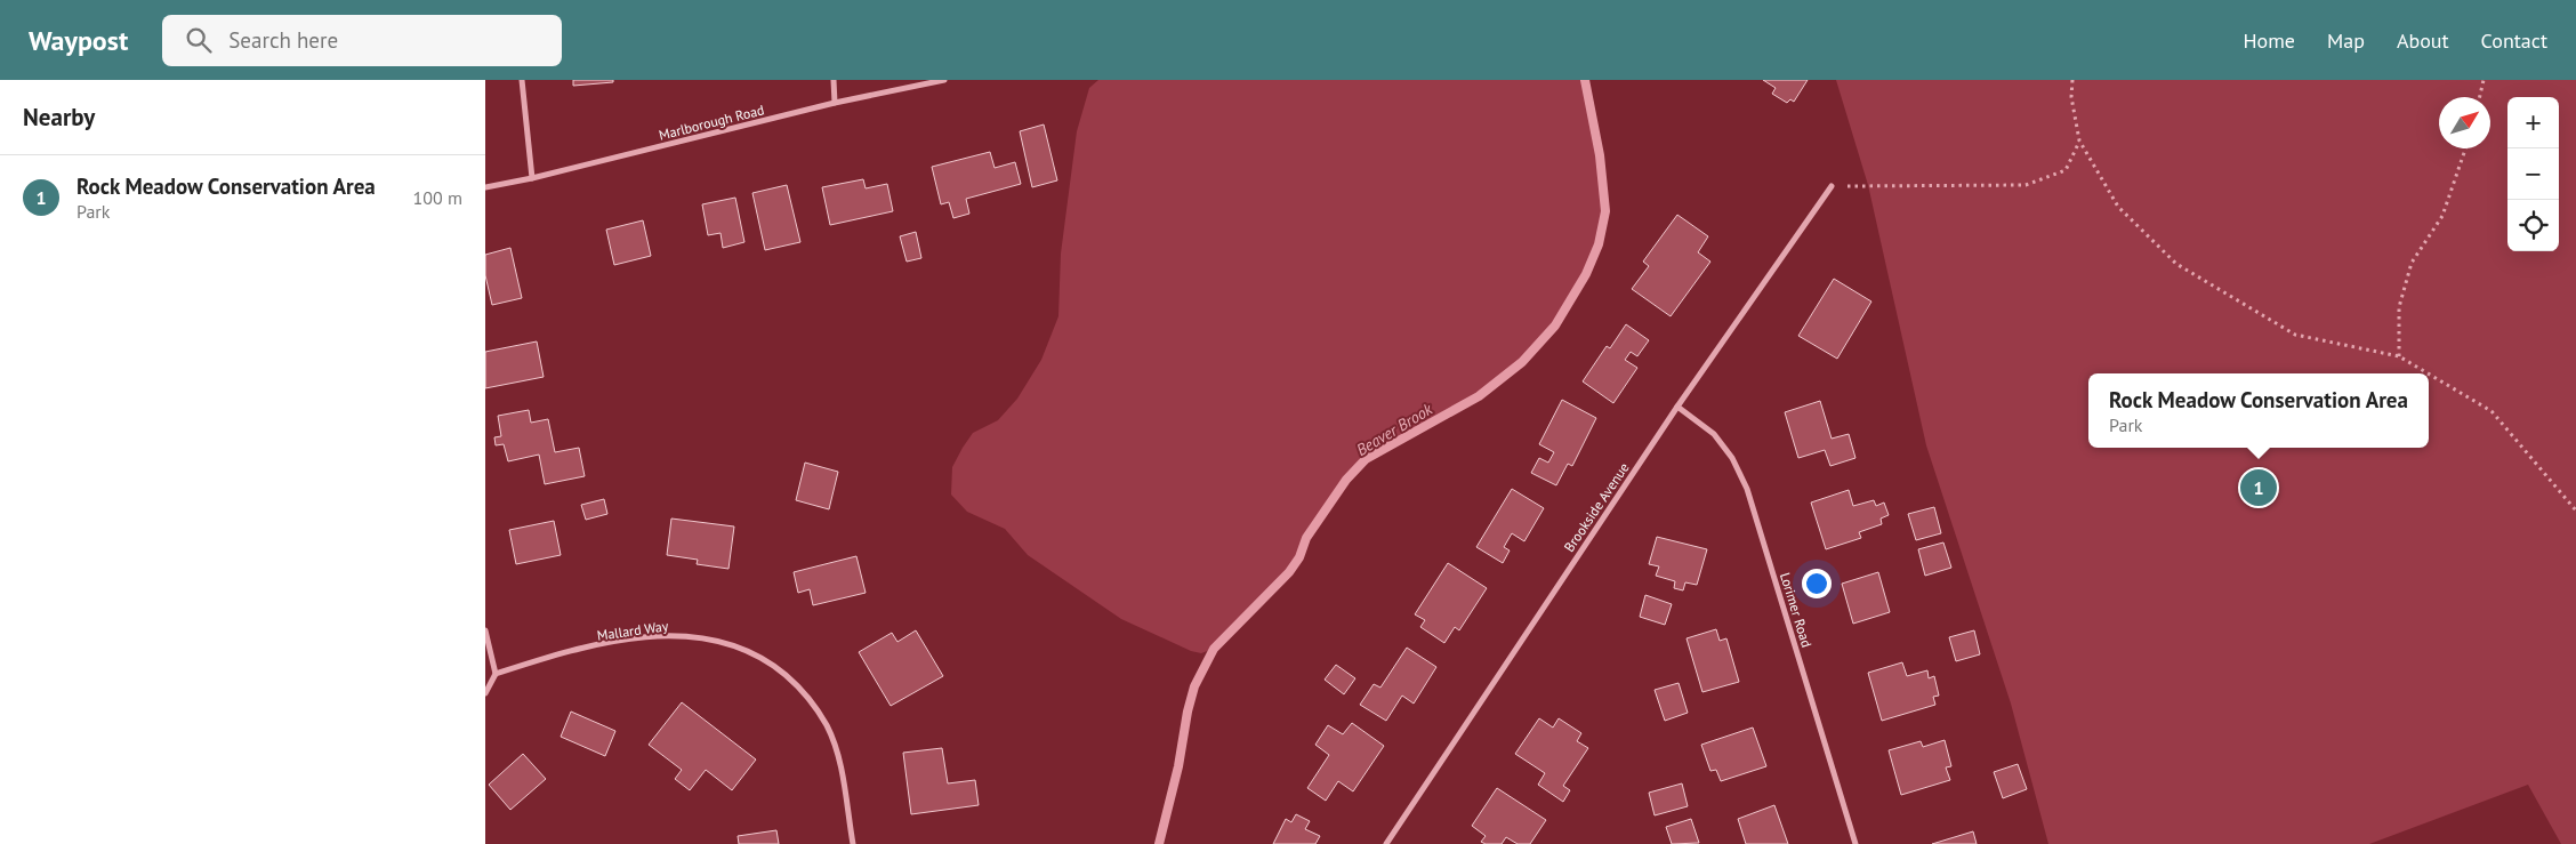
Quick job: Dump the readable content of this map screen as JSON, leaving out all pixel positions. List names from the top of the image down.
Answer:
{
  "streets": {
    "street": [
      "Marlborough Road",
      "Brookside Avenue",
      "Lorimer Road",
      "Mallard Way"
    ]
  },
  "crossings": [
    ["Brookside Avenue", "Lorimer Road"]
  ],
  "water": ["Beaver Brook"],
  "north": "top right",
  "page": {
    "header": "Waypost",
    "search": "Search here",
    "nav": [
      "Home",
      "Map",
      "About",
      "Contact"
    ],
    "heading": "Nearby",
    "map_buttons": ["+", "−"],
    "list": [
      {
        "mark": "1",
        "name": "Rock Meadow Conservation Area",
        "note": "Park",
        "value": "100 m"
      }
    ],
    "popup": ["Rock Meadow Conservation Area", "Park"],
    "pins": "1"
  }
}
